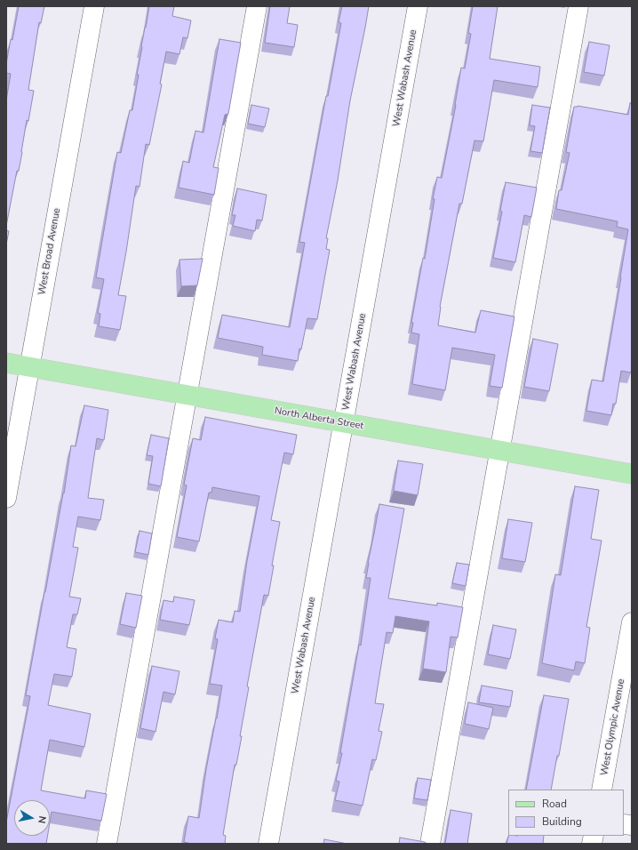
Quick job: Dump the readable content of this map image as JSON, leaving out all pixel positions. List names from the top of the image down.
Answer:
{
  "streets": {
    "main road": ["North Alberta Street"],
    "street": ["West Wabash Avenue", "West Broad Avenue", "West Olympic Avenue"]
  },
  "crossings": [
    ["West Wabash Avenue", "North Alberta Street"],
    ["West Broad Avenue", "North Alberta Street"]
  ],
  "legend": ["Road", "Building"],
  "north": "right"
}
